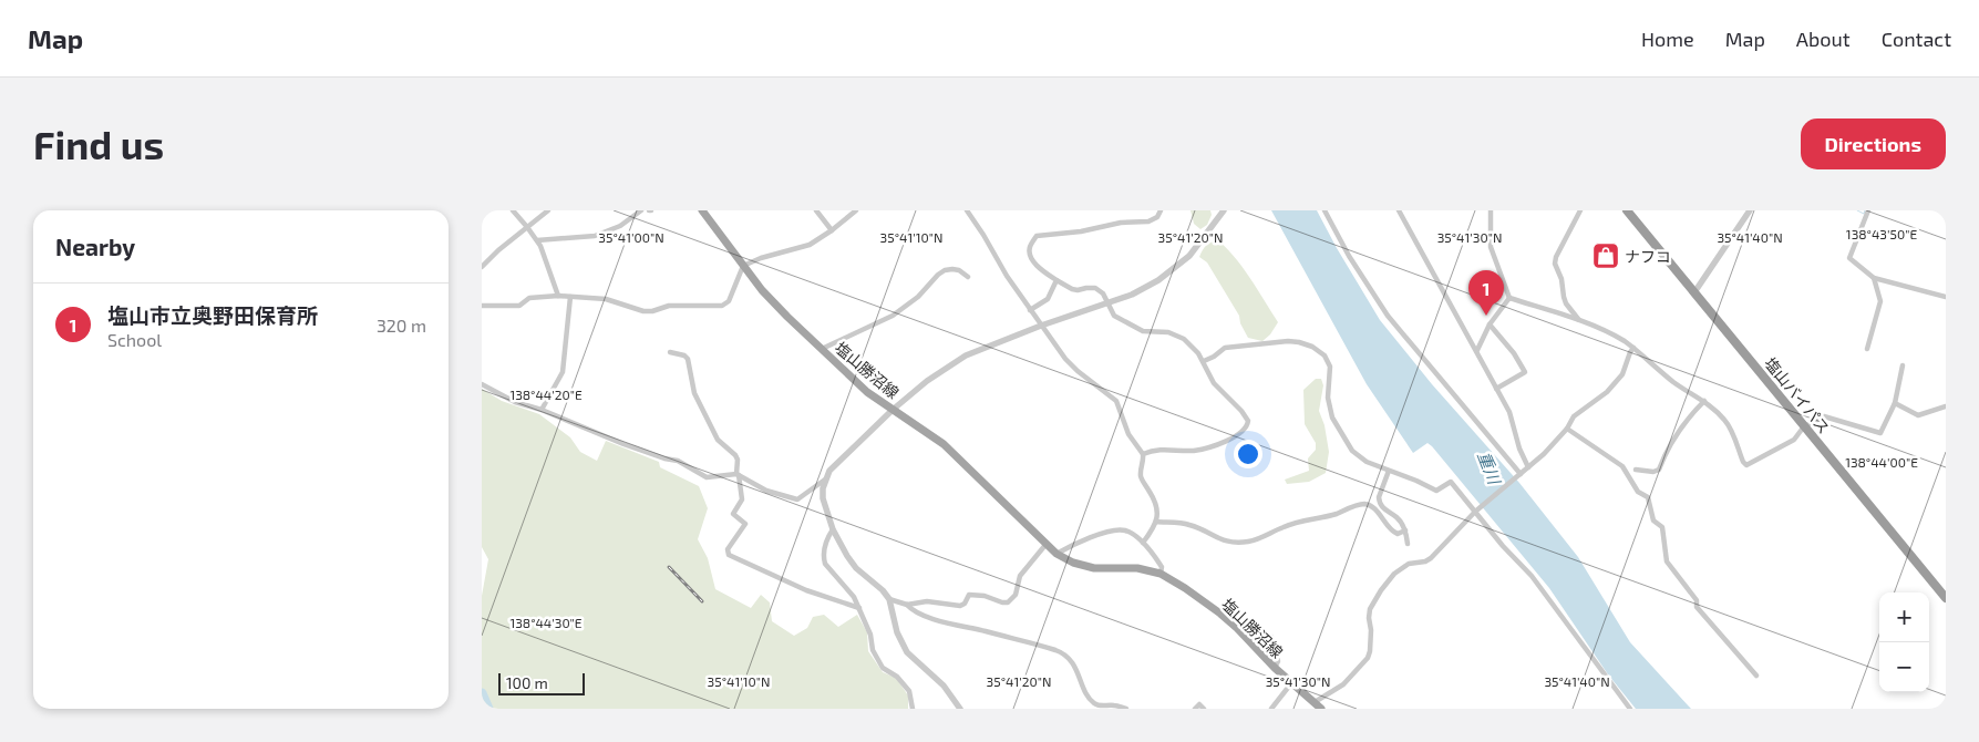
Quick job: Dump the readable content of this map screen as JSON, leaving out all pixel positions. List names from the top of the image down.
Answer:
{
  "streets": {
    "highway": ["塩山バイパス"],
    "main road": ["塩山勝沼線"]
  },
  "water": ["重川"],
  "places": {
    "shop": ["ナフコ"]
  },
  "scale_bar": "100 m",
  "page": {
    "header": "Map",
    "nav": [
      "Home",
      "Map",
      "About",
      "Contact"
    ],
    "buttons": "Directions",
    "title": "Find us",
    "heading": "Nearby",
    "pins": "1",
    "list": [
      {
        "mark": "1",
        "name": "塩山市立奥野田保育所",
        "note": "School",
        "value": "320 m"
      }
    ],
    "map_buttons": ["+", "−"],
    "scale": "100 m"
  },
  "coordinates": [
    "138°43'50\"E",
    "35°41'10\"N",
    "35°41'20\"N",
    "35°41'30\"N",
    "35°41'40\"N",
    "35°41'00\"N",
    "138°44'20\"E",
    "138°44'00\"E",
    "138°44'30\"E"
  ]
}
